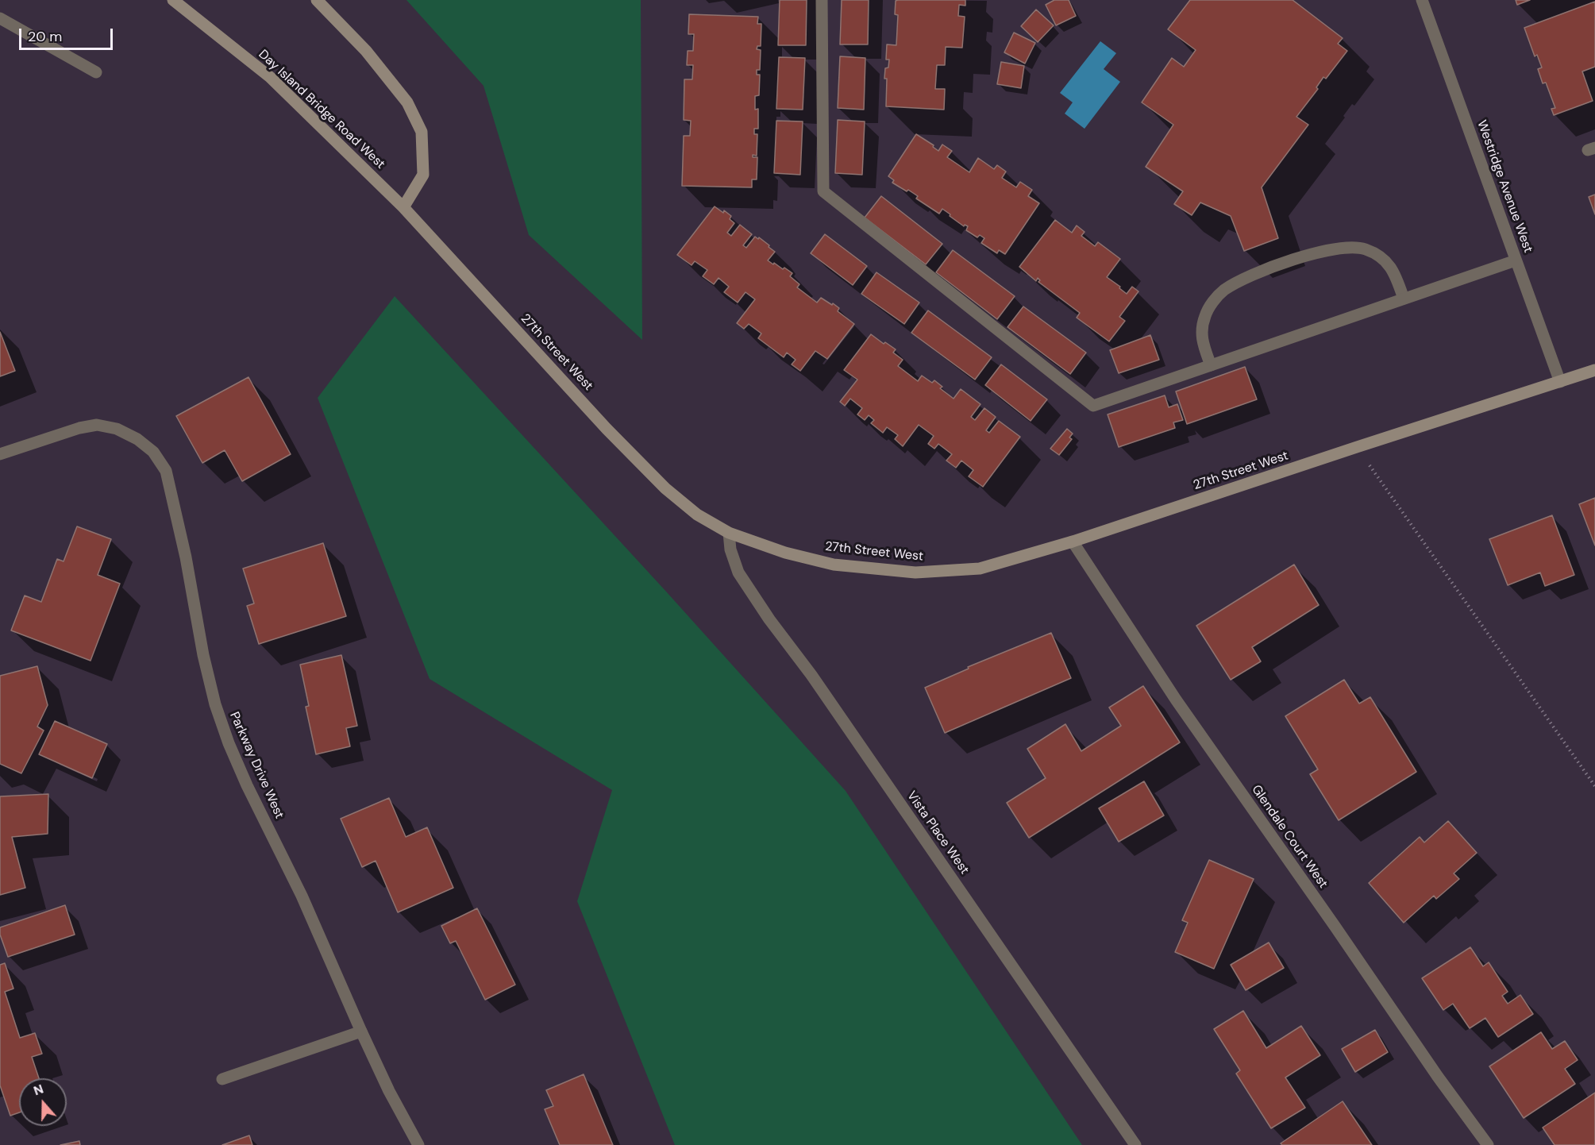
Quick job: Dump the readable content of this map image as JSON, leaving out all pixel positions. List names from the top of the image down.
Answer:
{
  "streets": {
    "street": [
      "Day Island Bridge Road West",
      "Westridge Avenue West",
      "27th Street West",
      "Parkway Drive West",
      "Vista Place West",
      "Glendale Court West"
    ]
  },
  "crossings": [
    ["Day Island Bridge Road West", "27th Street West"],
    ["Westridge Avenue West", "27th Street West"],
    ["27th Street West", "Vista Place West"],
    ["27th Street West", "Glendale Court West"]
  ],
  "scale_bar": "20 m",
  "north": "top"
}
